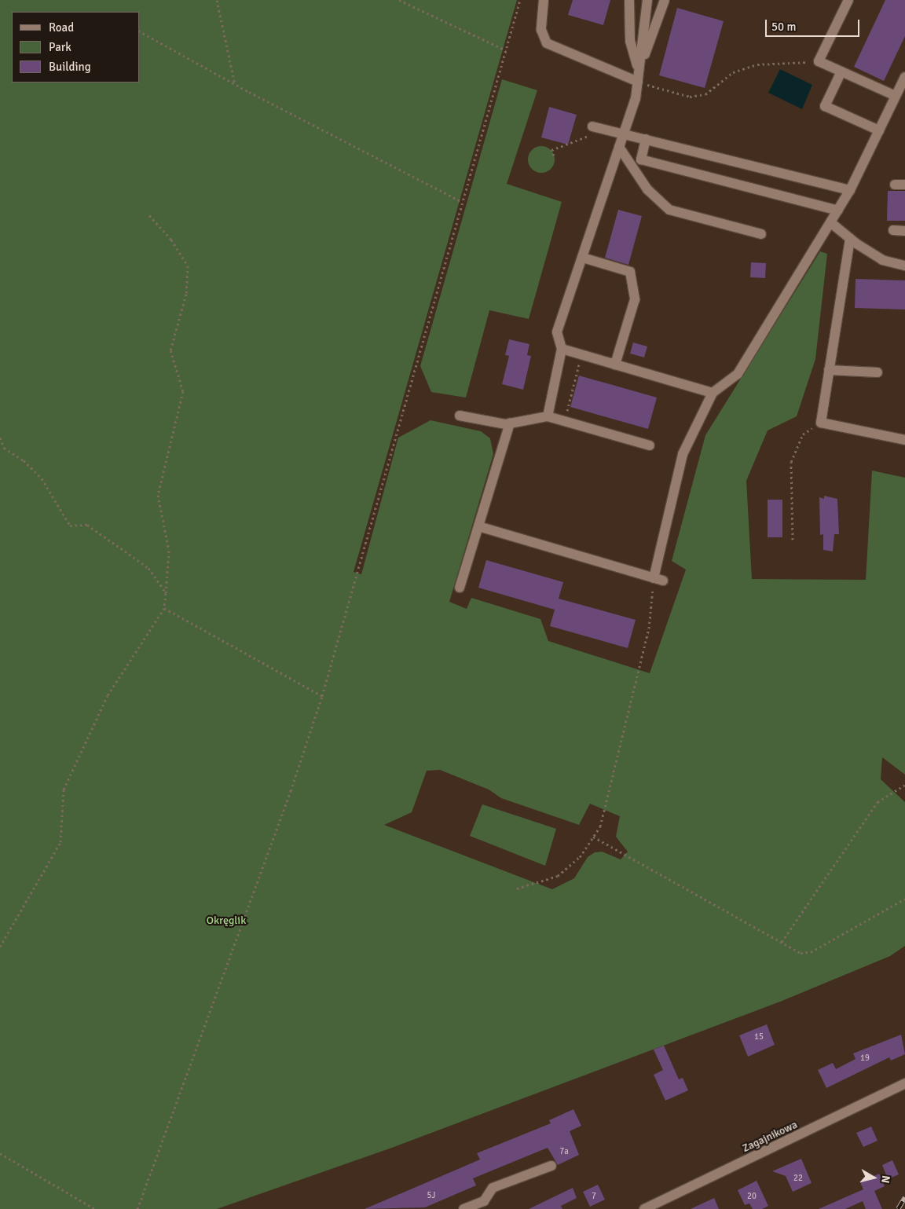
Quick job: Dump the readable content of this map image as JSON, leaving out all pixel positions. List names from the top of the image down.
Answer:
{
  "streets": {
    "street": ["Zagajnikowa"]
  },
  "parks": ["Okręglik"],
  "house_numbers": [
    "15",
    "19",
    "7a",
    "22",
    "5J",
    "7",
    "20"
  ],
  "legend": ["Road", "Park", "Building"],
  "scale_bar": "50 m",
  "north": "right"
}
